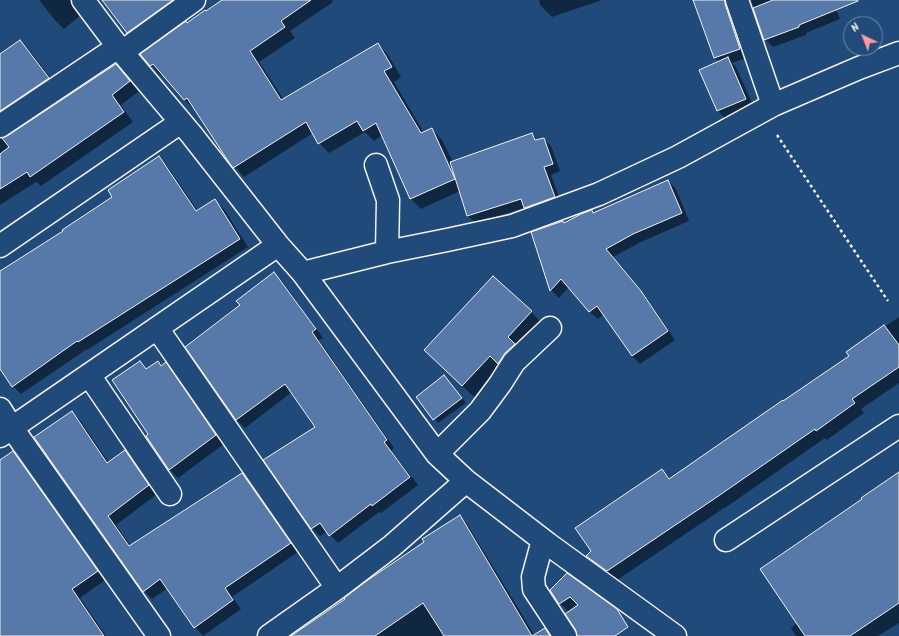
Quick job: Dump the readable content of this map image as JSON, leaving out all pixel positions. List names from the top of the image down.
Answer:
{
  "north": "top left"
}
